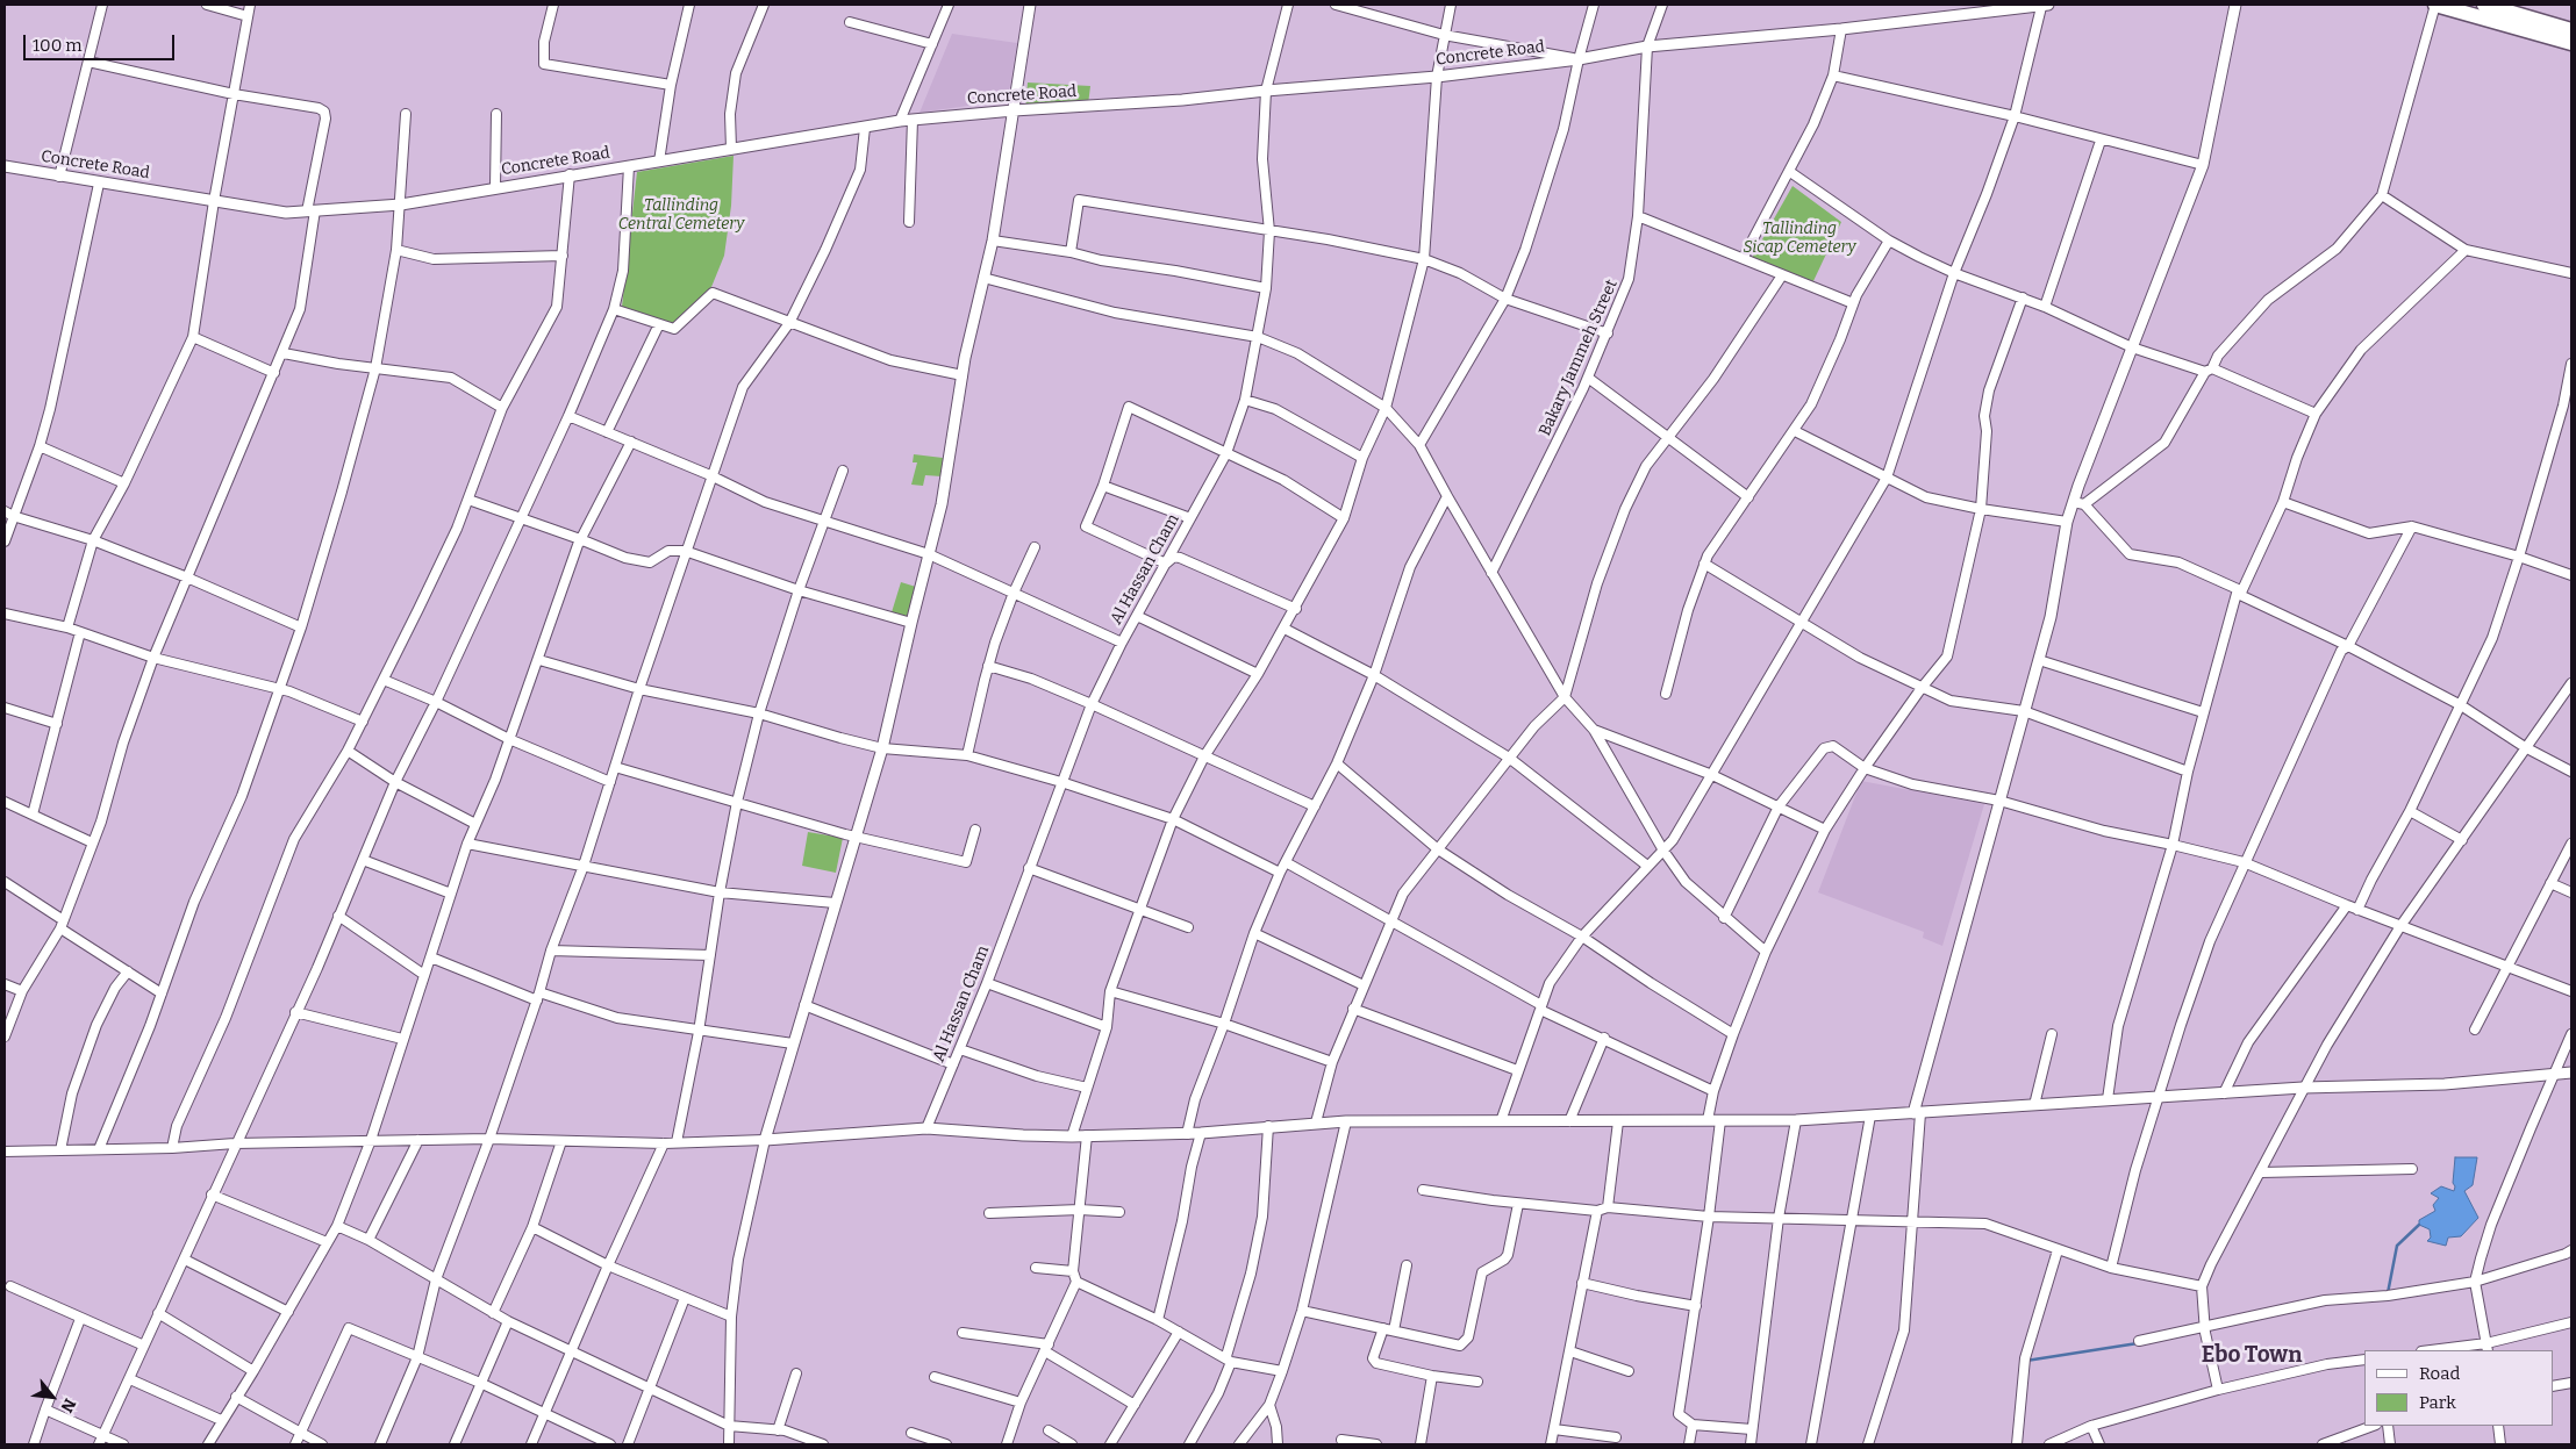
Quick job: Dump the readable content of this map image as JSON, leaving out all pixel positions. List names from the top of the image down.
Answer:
{
  "streets": {
    "street": ["Concrete Road", "Bakary Jammeh Street", "Al Hassan Cham"]
  },
  "crossings": [
    ["Concrete Road", "Bakary Jammeh Street"],
    ["Concrete Road", "Al Hassan Cham"]
  ],
  "districts": ["Ebo Town"],
  "parks": ["Tallinding Central Cemetery", "Tallinding Sicap Cemetery"],
  "legend": ["Road", "Park"],
  "scale_bar": "100 m",
  "north": "bottom right"
}
